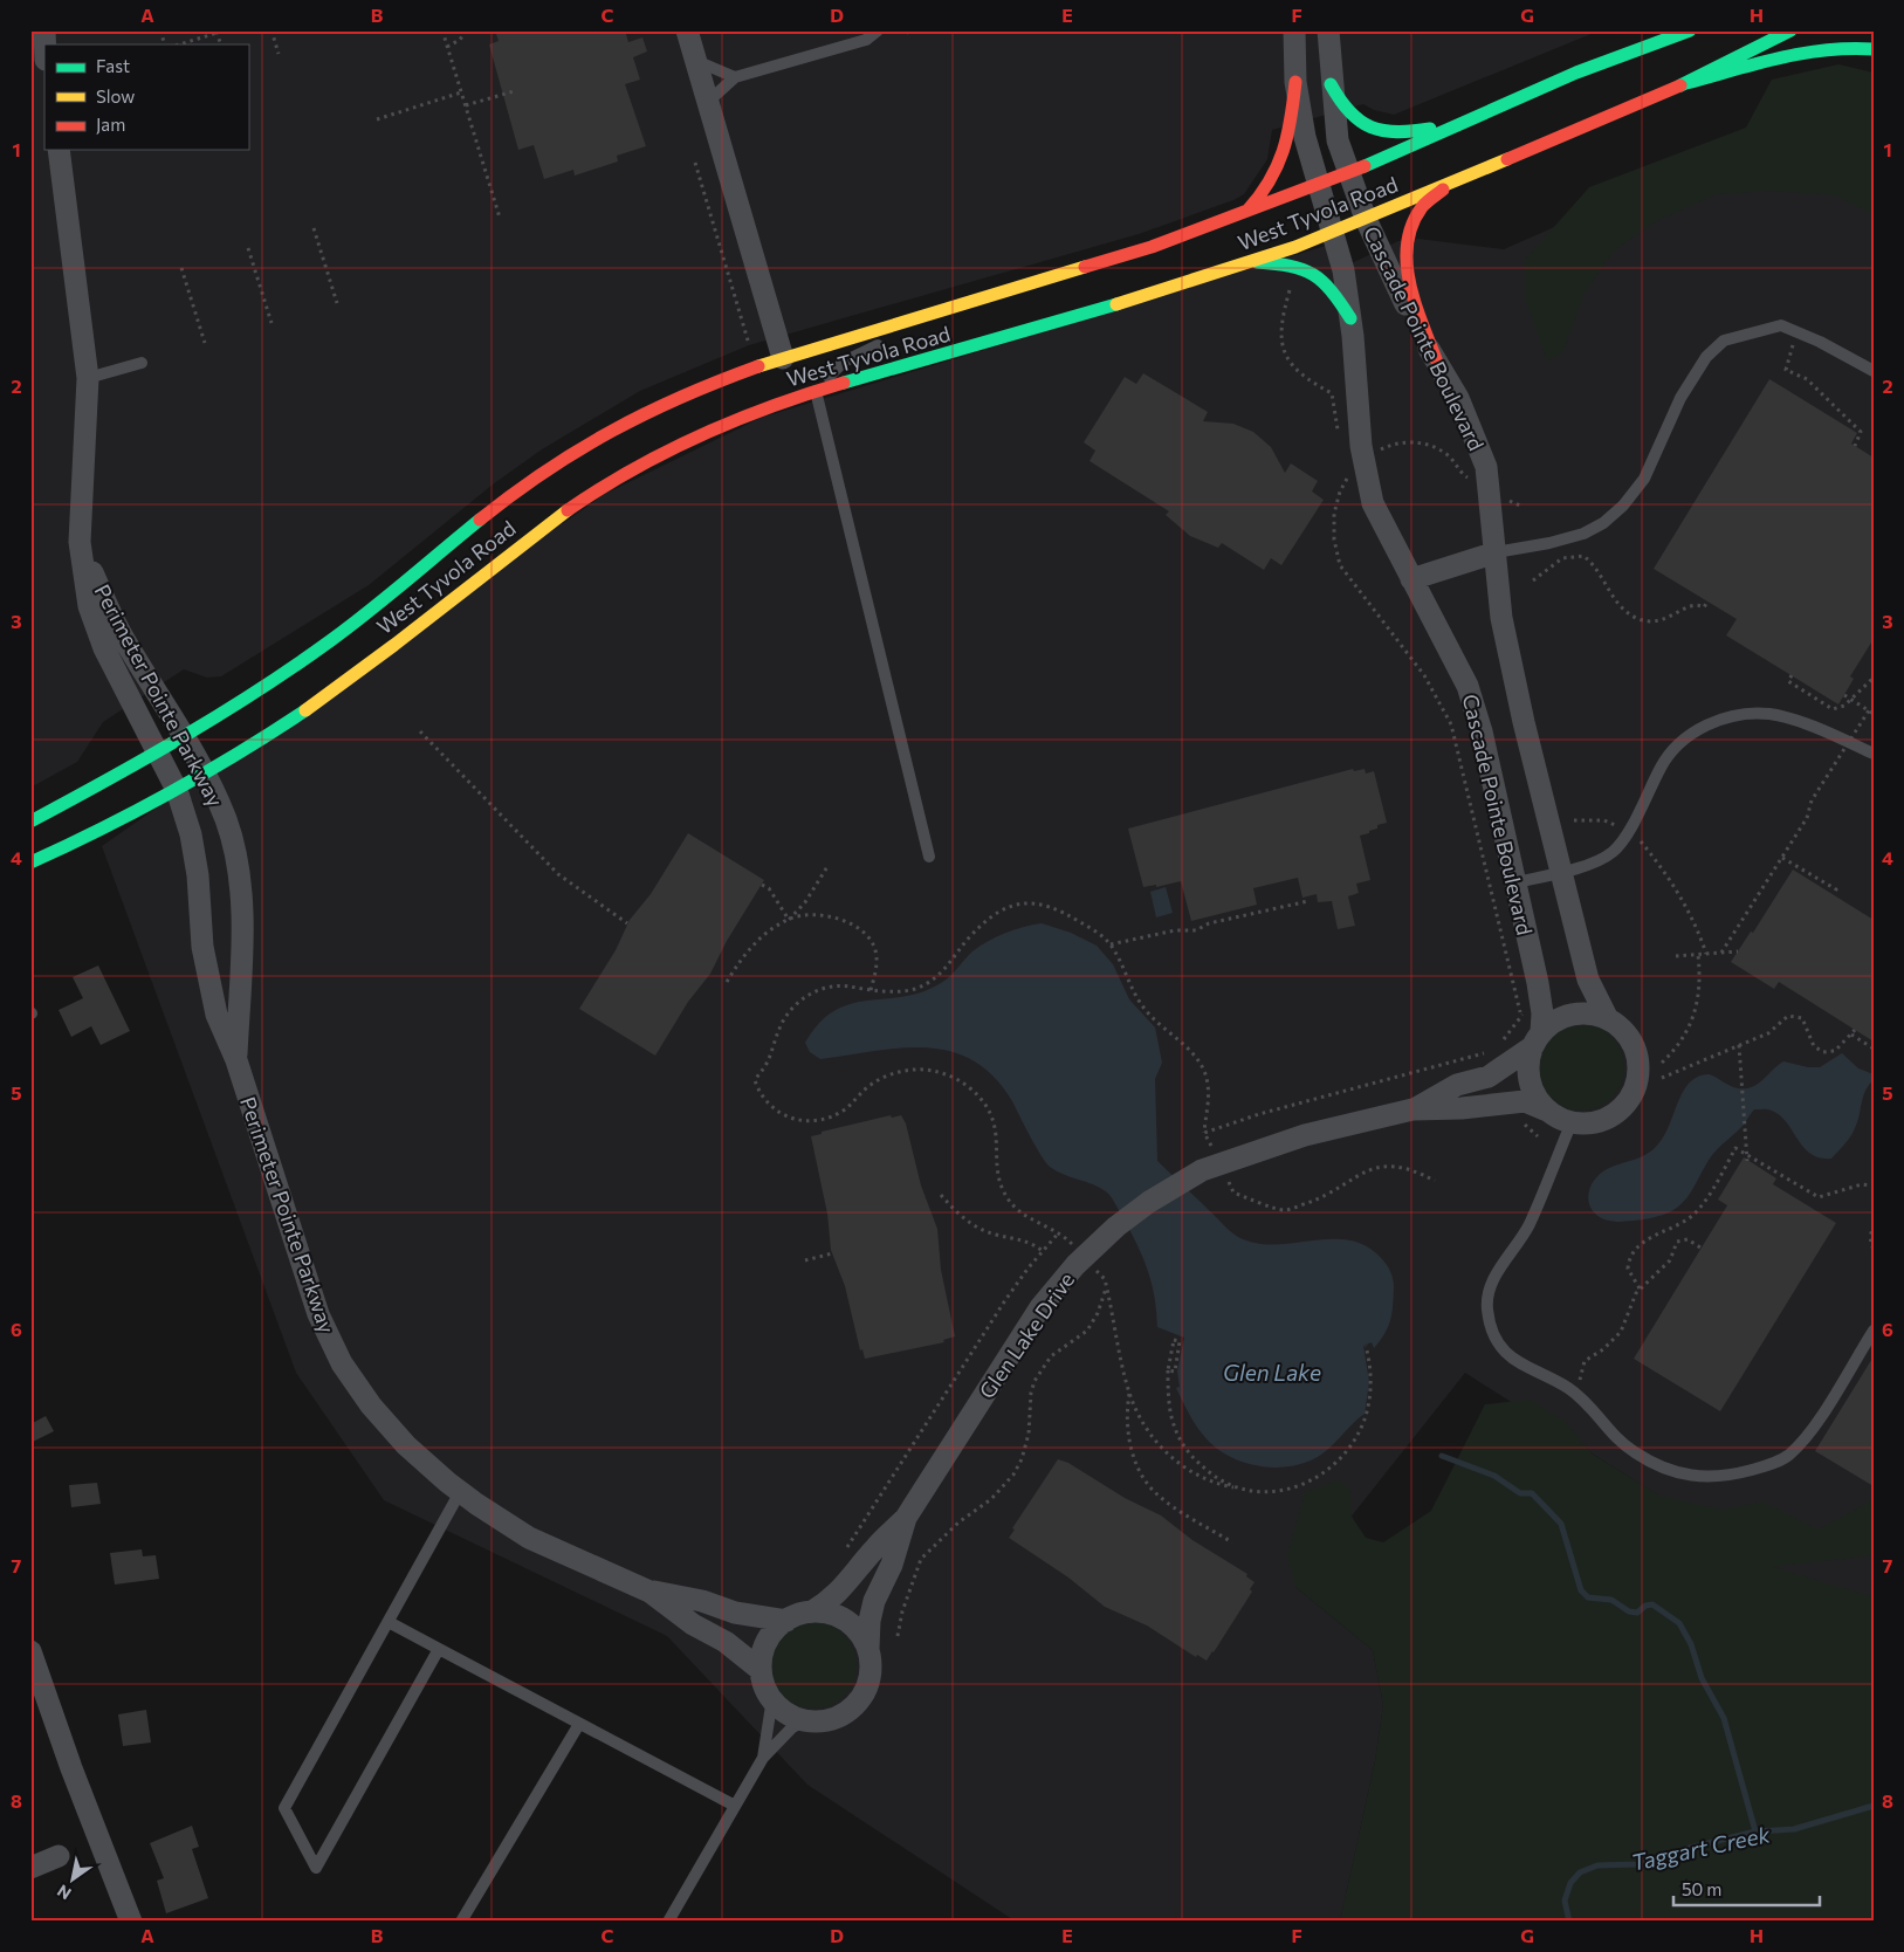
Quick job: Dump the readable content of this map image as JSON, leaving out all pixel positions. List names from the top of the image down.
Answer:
{
  "streets": {
    "main road": ["West Tyvola Road"],
    "street": ["Cascade Pointe Boulevard", "Perimeter Pointe Parkway", "Glen Lake Drive"]
  },
  "crossings": [
    ["West Tyvola Road", "Cascade Pointe Boulevard"],
    ["West Tyvola Road", "Perimeter Pointe Parkway"],
    ["Cascade Pointe Boulevard", "Glen Lake Drive"],
    ["Perimeter Pointe Parkway", "Glen Lake Drive"]
  ],
  "water": ["Glen Lake", "Taggart Creek"],
  "legend": ["Fast", "Slow", "Jam"],
  "scale_bar": "50 m",
  "north": "bottom left",
  "grid": {
    "columns": [
      "A",
      "B",
      "C",
      "D",
      "E",
      "F",
      "G",
      "H"
    ],
    "rows": [
      "1",
      "2",
      "3",
      "4",
      "5",
      "6",
      "7",
      "8"
    ]
  }
}
